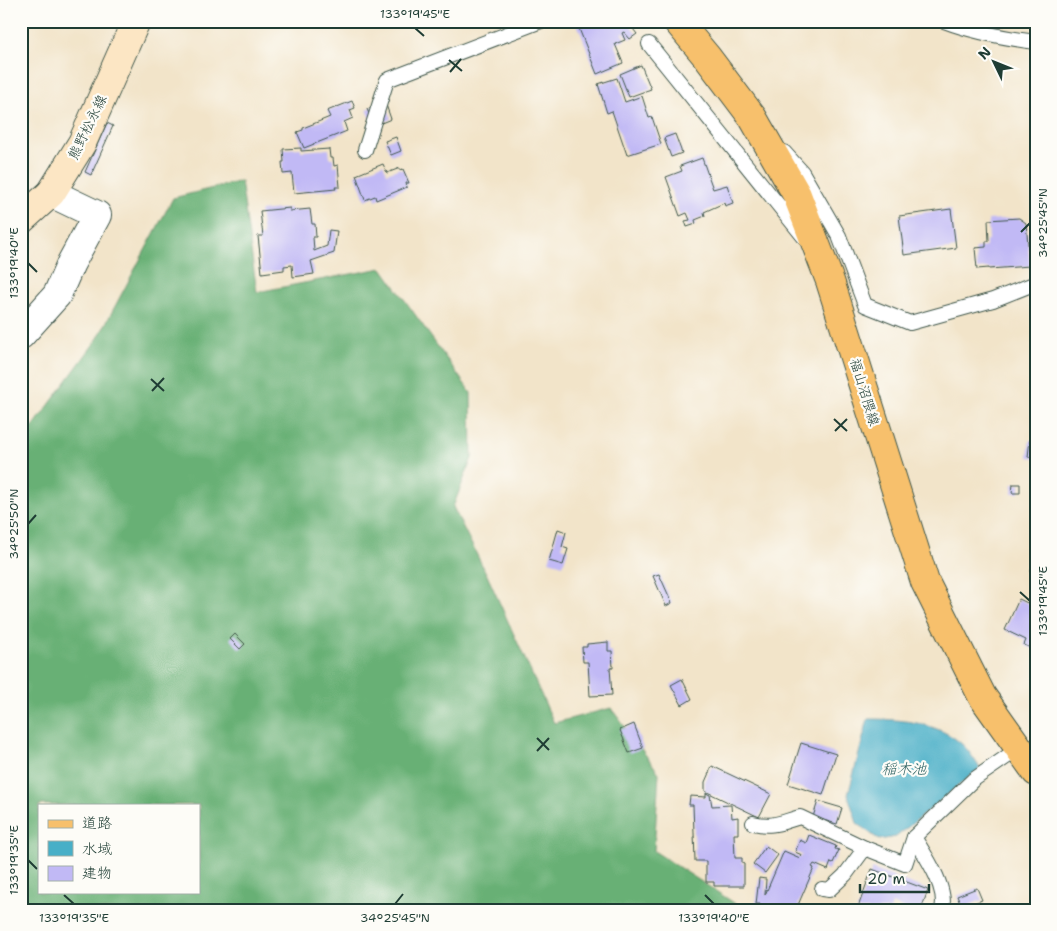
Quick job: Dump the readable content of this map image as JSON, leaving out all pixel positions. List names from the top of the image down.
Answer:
{
  "streets": {
    "main road": ["熊野松永線", "福山沼隈線"]
  },
  "water": ["稲木池"],
  "legend": ["道路", "水域", "建物"],
  "scale_bar": "20 m",
  "north": "top left",
  "coordinates": [
    "133°19'45\"E",
    "34°25'45\"N",
    "133°19'40\"E",
    "34°25'50\"N",
    "133°19'35\"E"
  ]
}
